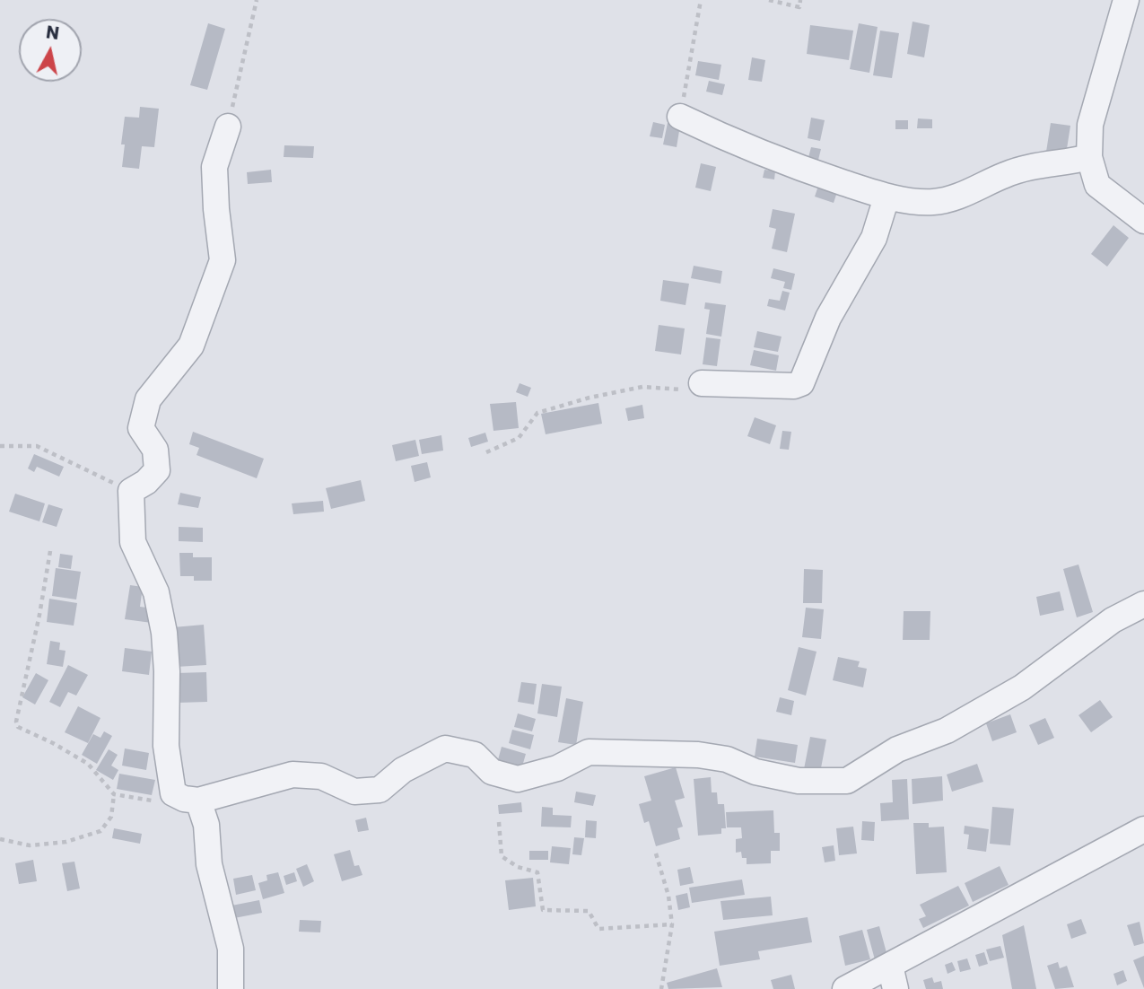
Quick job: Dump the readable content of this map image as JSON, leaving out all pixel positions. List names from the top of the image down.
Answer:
{
  "north": "top"
}
